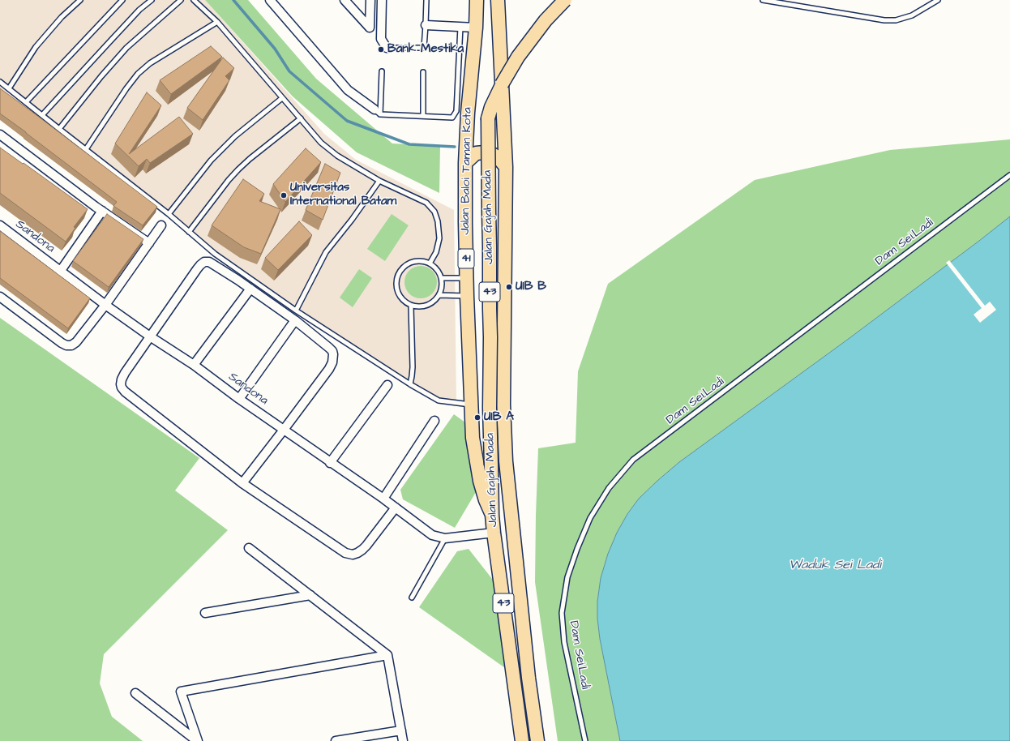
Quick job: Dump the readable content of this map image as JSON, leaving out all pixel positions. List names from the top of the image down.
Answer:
{
  "streets": {
    "highway": [
      "Jalan Baloi Taman Kota",
      "Jalan Gajah Mada",
      "41",
      "43"
    ],
    "street": ["Sandona"],
    "lane": ["Dam Sei.Ladi"]
  },
  "crossings": [
    ["Jalan Baloi Taman Kota", "Jalan Gajah Mada"],
    ["Jalan Gajah Mada", "Sandona"]
  ],
  "water": ["Waduk Sei Ladi"],
  "places": [
    "Bank Mestika",
    "Universitas International Batam",
    "UIB B",
    "UIB A"
  ]
}
